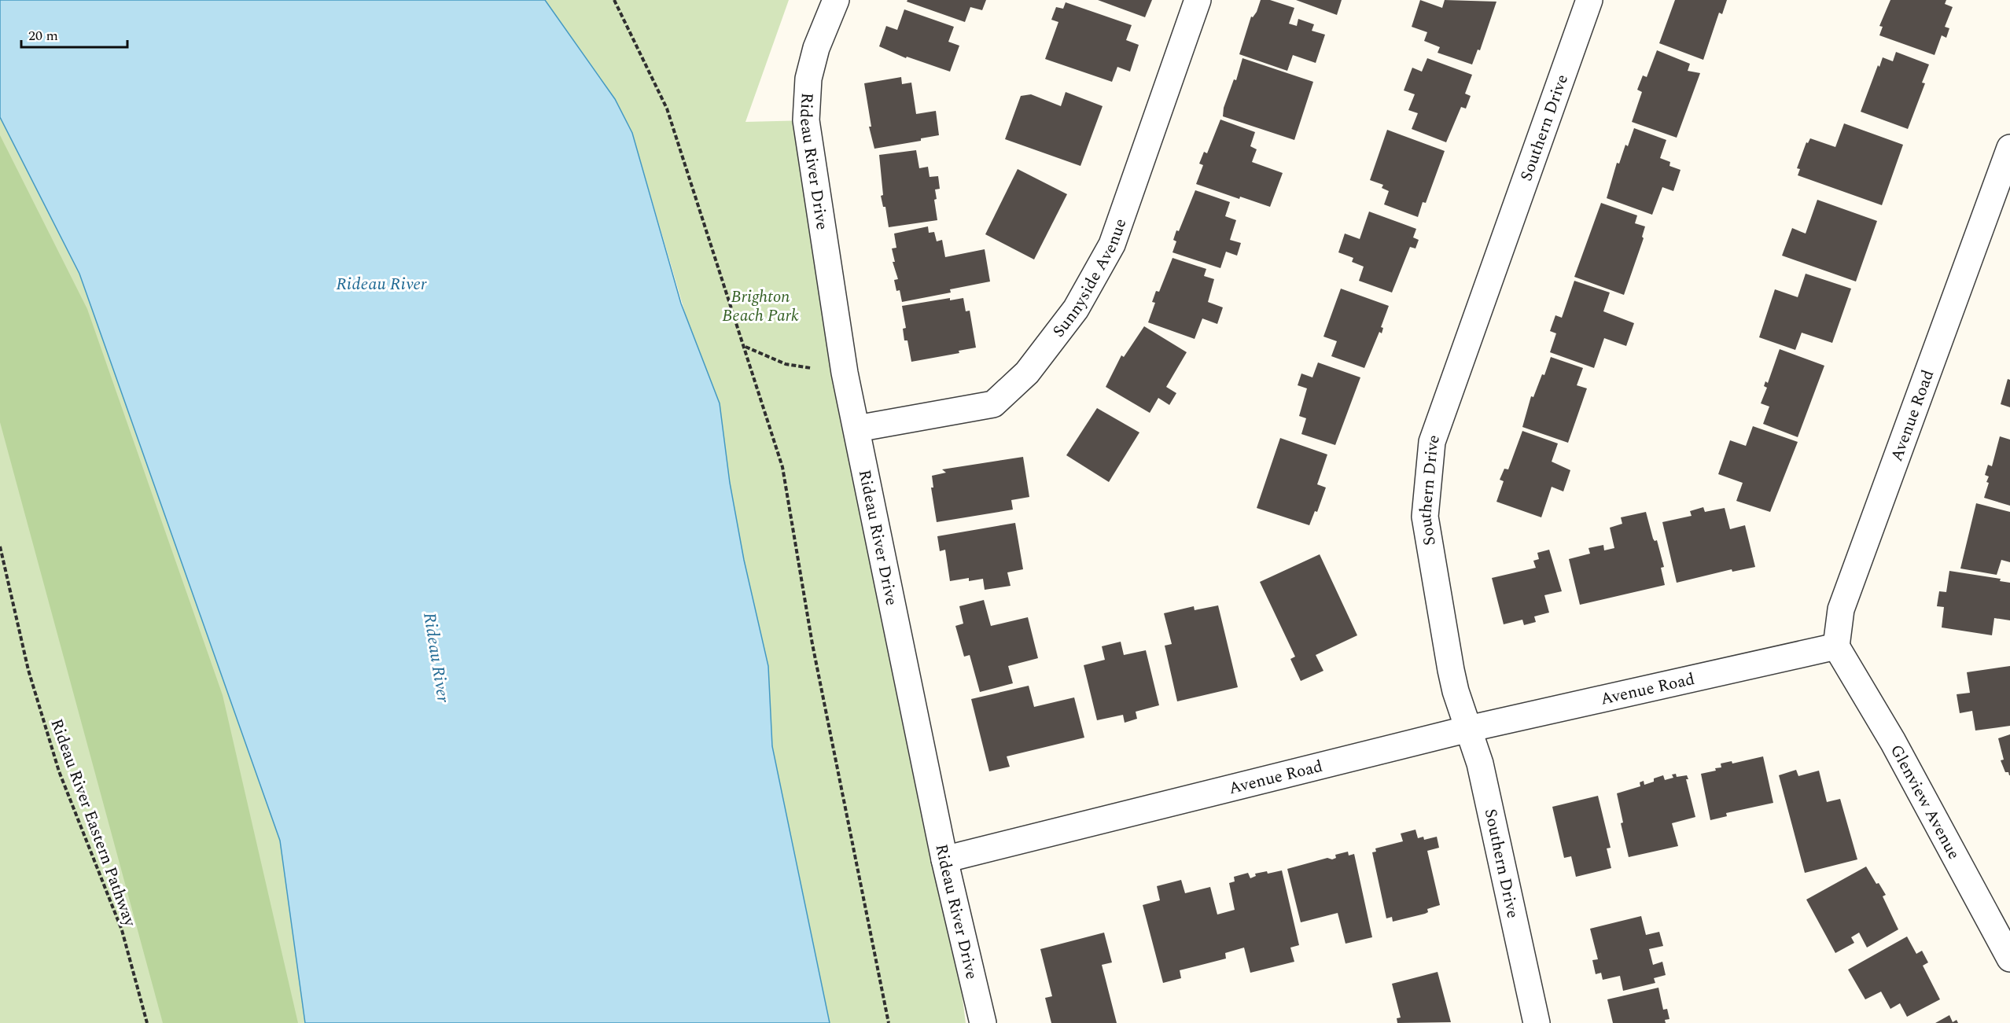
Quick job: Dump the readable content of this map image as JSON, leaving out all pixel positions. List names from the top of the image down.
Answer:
{
  "streets": {
    "street": [
      "Southern Drive",
      "Rideau River Drive",
      "Sunnyside Avenue",
      "Avenue Road",
      "Glenview Avenue"
    ],
    "path": ["Rideau River Eastern Pathway"]
  },
  "crossings": [
    ["Southern Drive", "Avenue Road"],
    ["Rideau River Drive", "Sunnyside Avenue"],
    ["Rideau River Drive", "Avenue Road"],
    ["Avenue Road", "Glenview Avenue"]
  ],
  "water": ["Rideau River"],
  "parks": ["Brighton Beach Park"],
  "scale_bar": "20 m"
}
